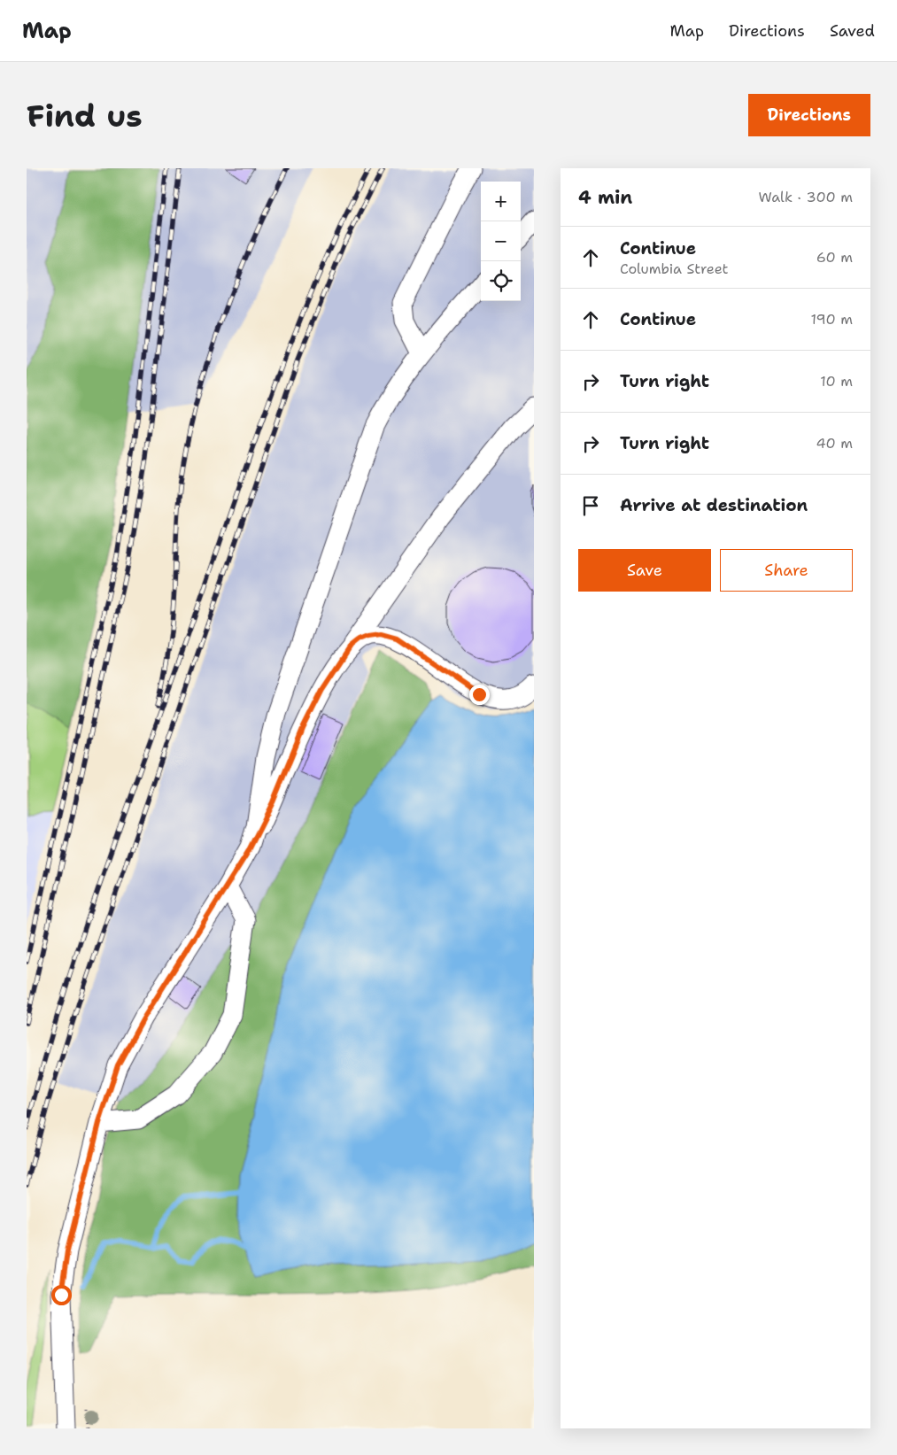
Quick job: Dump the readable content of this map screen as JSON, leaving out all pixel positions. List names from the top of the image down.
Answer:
{
  "page": {
    "header": "Map",
    "nav": ["Map", "Directions", "Saved"],
    "buttons": [
      "Directions",
      ["Save", "Share"]
    ],
    "title": "Find us",
    "heading": ["4 min", "Walk · 300 m"],
    "map_buttons": ["+", "−"],
    "list": [
      ["Continue", "Columbia Street", "60 m"],
      ["Continue", "190 m"],
      ["Turn right", "10 m"],
      ["Turn right", "40 m"],
      "Arrive at destination"
    ]
  }
}
